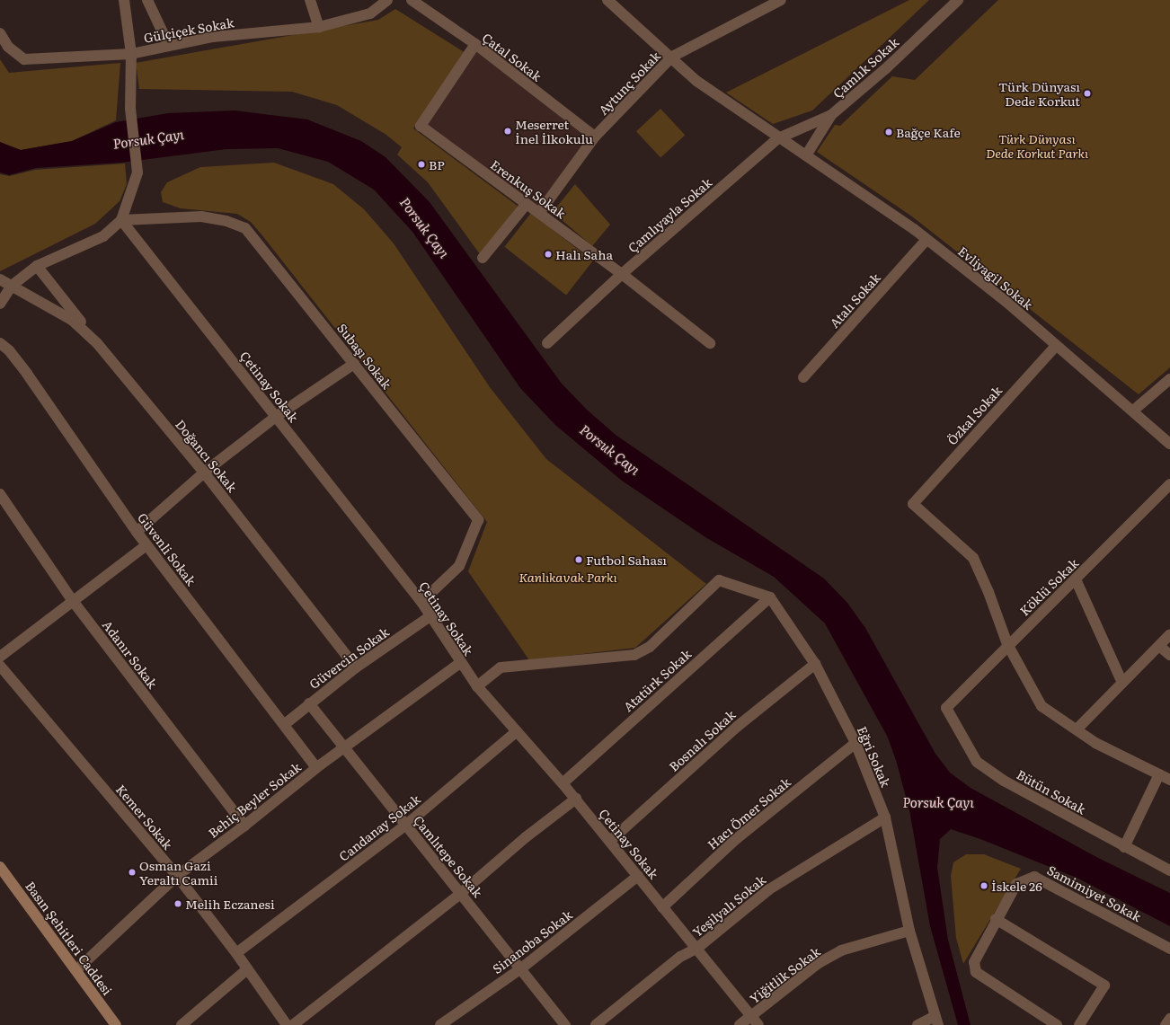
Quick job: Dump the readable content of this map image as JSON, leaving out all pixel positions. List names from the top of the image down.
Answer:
{
  "streets": {
    "main road": ["Basın Şehitleri Caddesi"],
    "street": [
      "Gülçiçek Sokak",
      "Çatal Sokak",
      "Çamlık Sokak",
      "Aytunç Sokak",
      "Erenkuş Sokak",
      "Çamlıyayla Sokak",
      "Evliyagil Sokak",
      "Atalı Sokak",
      "Subaşı Sokak",
      "Çetinay Sokak",
      "Özkal Sokak",
      "Doğancı Sokak",
      "Güvenli Sokak",
      "Köklü Sokak",
      "Adanır Sokak",
      "Güvercin Sokak",
      "Atatürk Sokak",
      "Bosnalı Sokak",
      "Eğri Sokak",
      "Bütün Sokak",
      "Behiç Beyler Sokak",
      "Hacı Ömer Sokak",
      "Kemer Sokak",
      "Candanay Sokak",
      "Çamlıtepe Sokak",
      "Samimiyet Sokak",
      "Yeşilyalı Sokak",
      "Sinanoba Sokak",
      "Yiğitlik Sokak"
    ]
  },
  "crossings": [
    ["Çatal Sokak", "Aytunç Sokak"],
    ["Çatal Sokak", "Erenkuş Sokak"],
    ["Çamlık Sokak", "Çamlıyayla Sokak"],
    ["Çamlık Sokak", "Evliyagil Sokak"],
    ["Aytunç Sokak", "Erenkuş Sokak"],
    ["Aytunç Sokak", "Evliyagil Sokak"],
    ["Erenkuş Sokak", "Çamlıyayla Sokak"],
    ["Çamlıyayla Sokak", "Evliyagil Sokak"],
    ["Evliyagil Sokak", "Atalı Sokak"],
    ["Evliyagil Sokak", "Özkal Sokak"],
    ["Subaşı Sokak", "Çetinay Sokak"],
    ["Çetinay Sokak", "Güvercin Sokak"],
    ["Çetinay Sokak", "Atatürk Sokak"],
    ["Çetinay Sokak", "Bosnalı Sokak"],
    ["Çetinay Sokak", "Behiç Beyler Sokak"],
    ["Çetinay Sokak", "Hacı Ömer Sokak"],
    ["Çetinay Sokak", "Candanay Sokak"],
    ["Çetinay Sokak", "Yeşilyalı Sokak"],
    ["Çetinay Sokak", "Sinanoba Sokak"],
    ["Çetinay Sokak", "Yiğitlik Sokak"],
    ["Özkal Sokak", "Köklü Sokak"],
    ["Doğancı Sokak", "Güvercin Sokak"],
    ["Güvenli Sokak", "Güvercin Sokak"],
    ["Güvenli Sokak", "Behiç Beyler Sokak"],
    ["Köklü Sokak", "Bütün Sokak"],
    ["Adanır Sokak", "Behiç Beyler Sokak"],
    ["Güvercin Sokak", "Çamlıtepe Sokak"],
    ["Atatürk Sokak", "Eğri Sokak"],
    ["Bosnalı Sokak", "Eğri Sokak"],
    ["Eğri Sokak", "Hacı Ömer Sokak"],
    ["Eğri Sokak", "Yeşilyalı Sokak"],
    ["Eğri Sokak", "Yiğitlik Sokak"],
    ["Behiç Beyler Sokak", "Kemer Sokak"],
    ["Behiç Beyler Sokak", "Çamlıtepe Sokak"],
    ["Behiç Beyler Sokak", "Basın Şehitleri Caddesi"],
    ["Kemer Sokak", "Candanay Sokak"],
    ["Candanay Sokak", "Çamlıtepe Sokak"],
    ["Çamlıtepe Sokak", "Sinanoba Sokak"]
  ],
  "water": ["Porsuk Çayı"],
  "parks": ["Türk Dünyası Dede Korkut Parkı", "Kanlıkavak Parkı"],
  "places": [
    "Türk Dünyası Dede Korkut",
    "Meserret İnel İlkokulu",
    "Bağçe Kafe",
    "BP",
    "Halı Saha",
    "Futbol Sahası",
    "Osman Gazi Yeraltı Camii",
    "İskele 26",
    "Melih Eczanesi"
  ]
}
